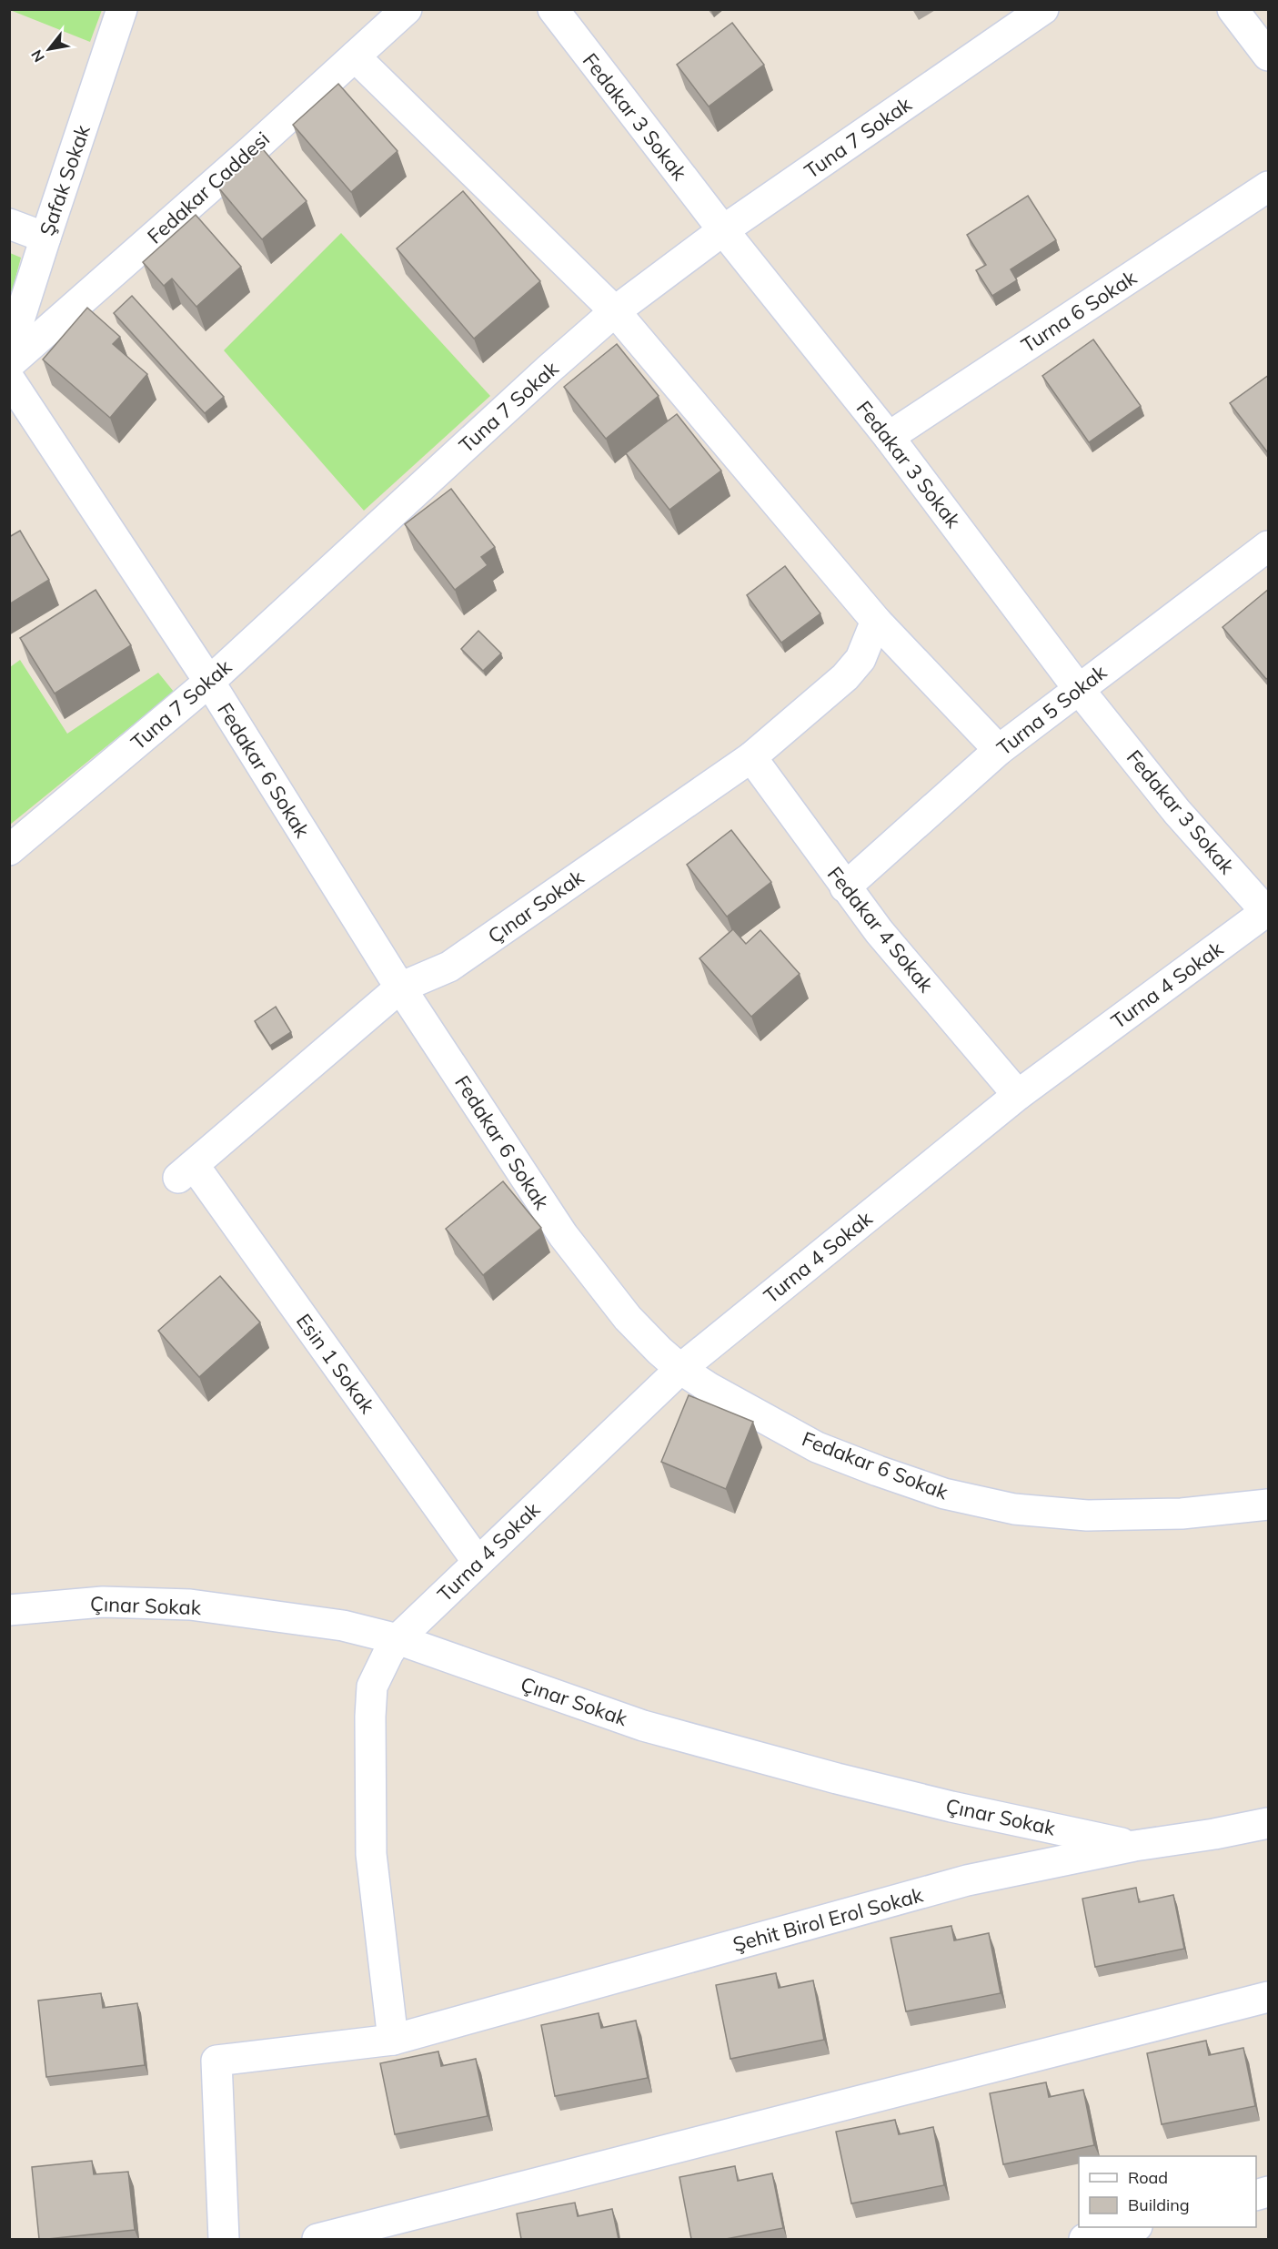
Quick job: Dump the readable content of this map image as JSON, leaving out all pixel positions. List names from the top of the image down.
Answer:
{
  "streets": {
    "street": [
      "Fedakar 3 Sokak",
      "Tuna 7 Sokak",
      "Şafak Sokak",
      "Fedakar Caddesi",
      "Turna 6 Sokak",
      "Turna 5 Sokak",
      "Fedakar 6 Sokak",
      "Çınar Sokak",
      "Fedakar 4 Sokak",
      "Turna 4 Sokak",
      "Esin 1 Sokak",
      "Şehit Birol Erol Sokak"
    ]
  },
  "crossings": [
    ["Fedakar 3 Sokak", "Tuna 7 Sokak"],
    ["Fedakar 3 Sokak", "Turna 6 Sokak"],
    ["Fedakar 3 Sokak", "Turna 5 Sokak"],
    ["Fedakar 3 Sokak", "Turna 4 Sokak"],
    ["Tuna 7 Sokak", "Fedakar 6 Sokak"],
    ["Turna 5 Sokak", "Fedakar 4 Sokak"],
    ["Fedakar 6 Sokak", "Çınar Sokak"],
    ["Fedakar 6 Sokak", "Turna 4 Sokak"],
    ["Çınar Sokak", "Fedakar 4 Sokak"],
    ["Çınar Sokak", "Turna 4 Sokak"],
    ["Çınar Sokak", "Esin 1 Sokak"],
    ["Çınar Sokak", "Şehit Birol Erol Sokak"],
    ["Fedakar 4 Sokak", "Turna 4 Sokak"],
    ["Turna 4 Sokak", "Esin 1 Sokak"],
    ["Turna 4 Sokak", "Şehit Birol Erol Sokak"]
  ],
  "legend": ["Road", "Building"],
  "north": "bottom left"
}
